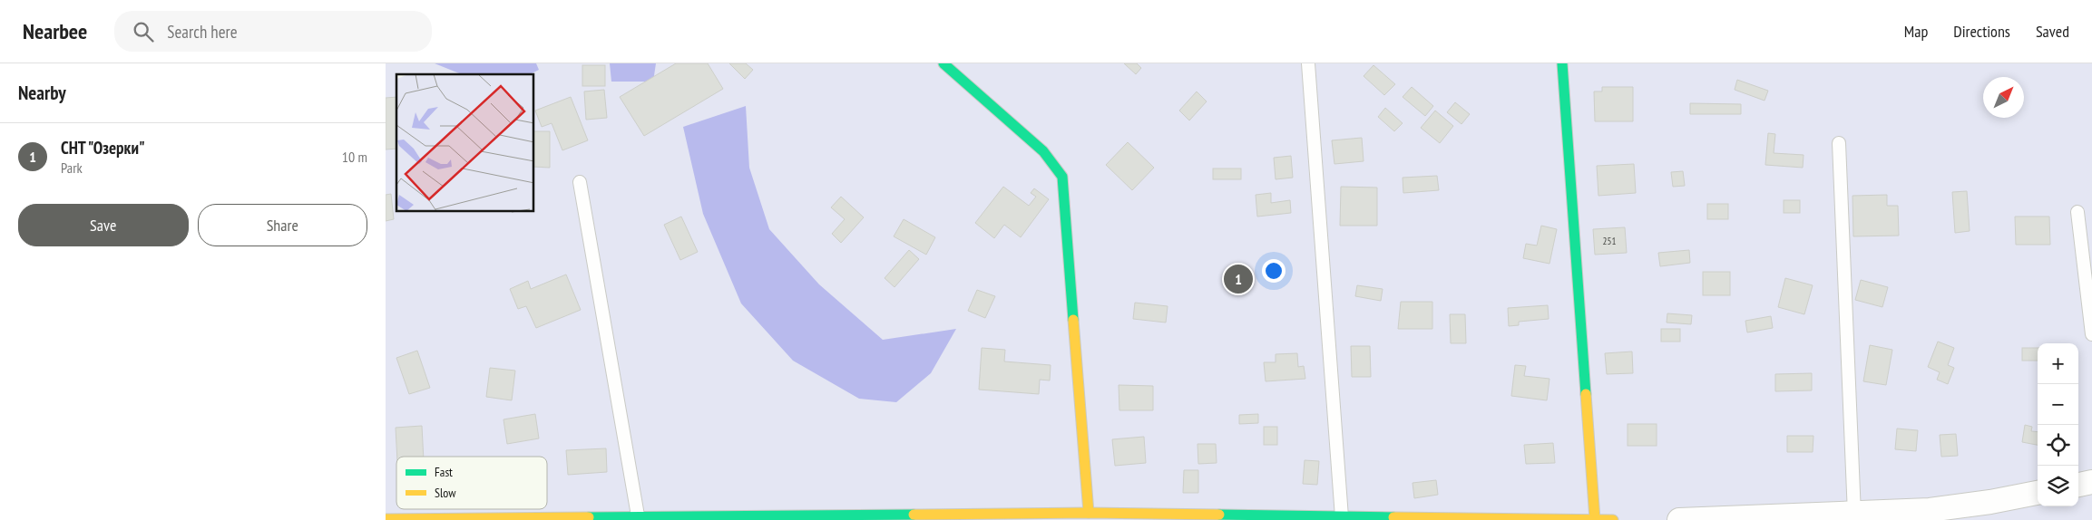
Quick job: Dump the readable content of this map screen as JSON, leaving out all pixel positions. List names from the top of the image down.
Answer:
{
  "house_numbers": ["251"],
  "legend": ["Fast", "Slow"],
  "north": "top right",
  "page": {
    "header": "Nearbee",
    "search": "Search here",
    "nav": ["Map", "Directions", "Saved"],
    "heading": "Nearby",
    "list": [
      {
        "mark": "1",
        "name": "СНТ \"Озерки\"",
        "note": "Park",
        "value": "10 m"
      }
    ],
    "buttons": ["Save", "Share"],
    "pins": "1",
    "map_buttons": ["+", "−"]
  }
}
